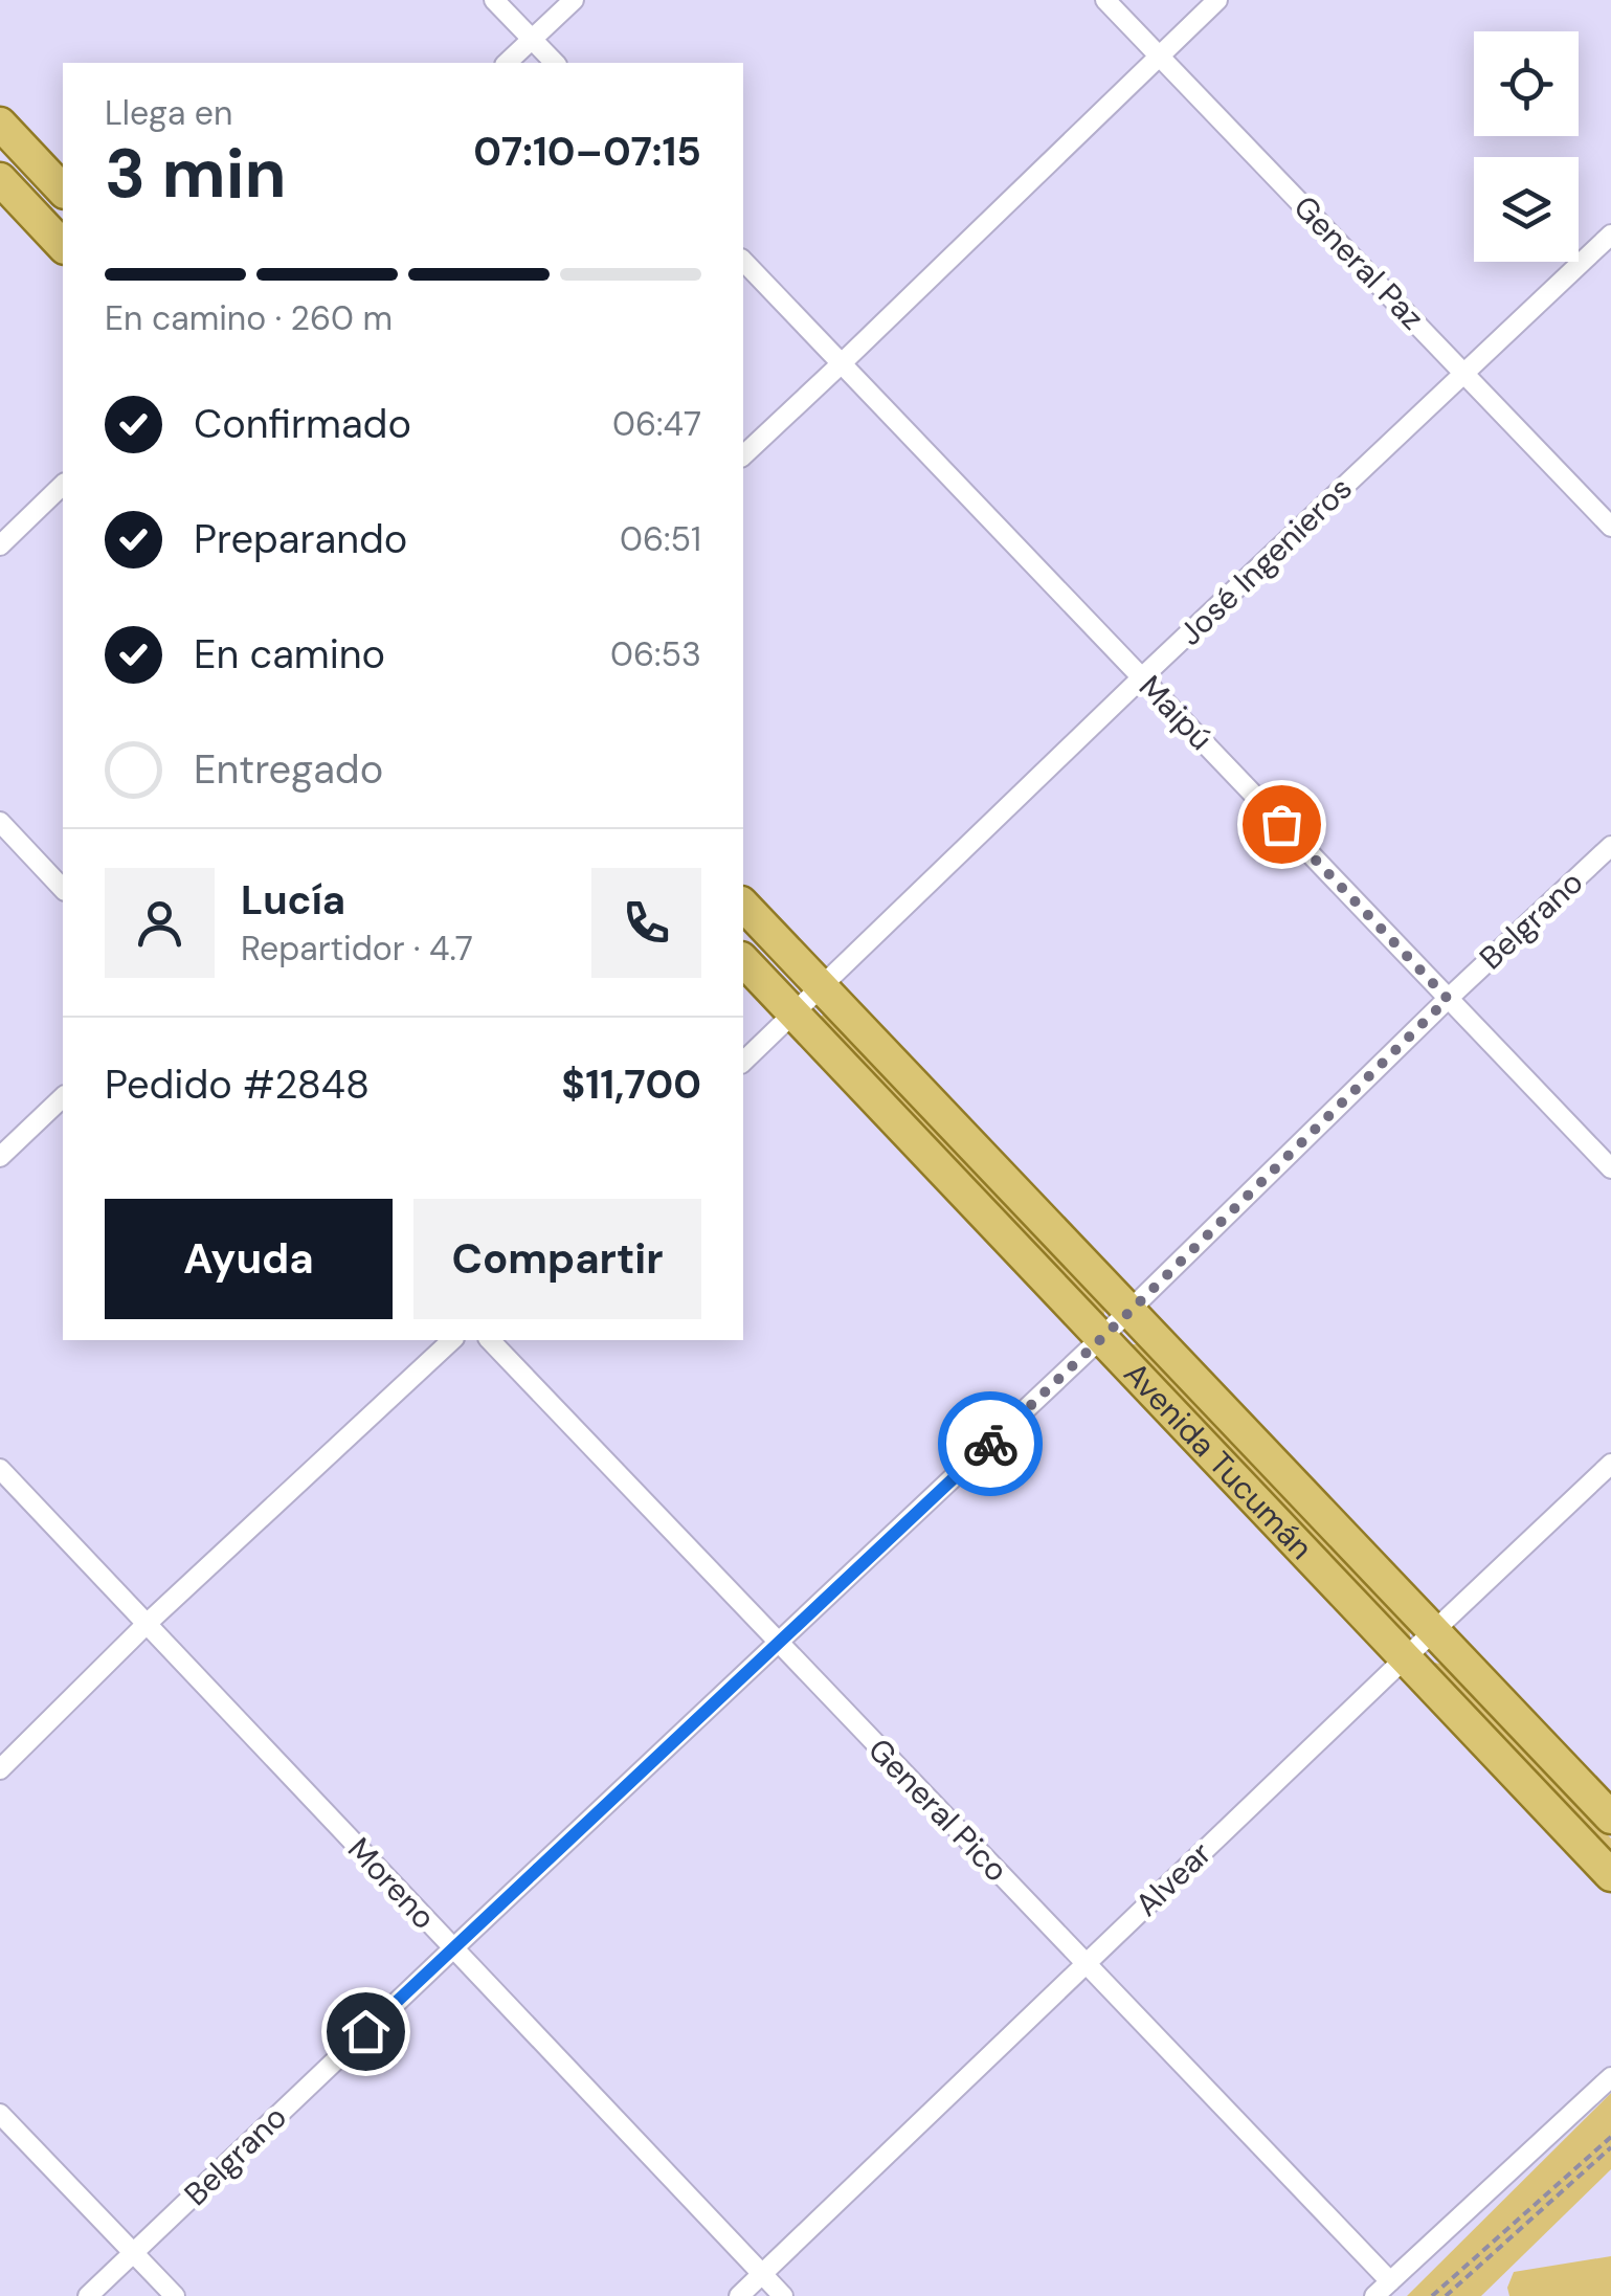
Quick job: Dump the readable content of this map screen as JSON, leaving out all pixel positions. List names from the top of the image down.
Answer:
{
  "streets": {
    "main road": ["Avenida Tucumán"],
    "street": [
      "General Paz",
      "José Ingenieros",
      "Maipú",
      "Belgrano",
      "General Pico",
      "Alvear",
      "Moreno"
    ]
  },
  "crossings": [
    ["General Paz", "José Ingenieros"],
    ["José Ingenieros", "Maipú"],
    ["José Ingenieros", "Avenida Tucumán"],
    ["Maipú", "Belgrano"],
    ["Belgrano", "Avenida Tucumán"],
    ["Belgrano", "General Pico"],
    ["Belgrano", "Moreno"],
    ["Avenida Tucumán", "Alvear"],
    ["General Pico", "Alvear"],
    ["Alvear", "Moreno"]
  ],
  "page": {
    "heading": ["3 min", "Llega en", "07:10–07:15"],
    "panel": [
      "Lucía",
      "Repartidor · 4.7",
      "Pedido #2848",
      "$11,700"
    ],
    "bar": "En camino · 260 m",
    "list": [
      ["Confirmado", "06:47"],
      ["Preparando", "06:51"],
      ["En camino", "06:53"],
      "Entregado"
    ],
    "buttons": ["Ayuda", "Compartir"]
  }
}
